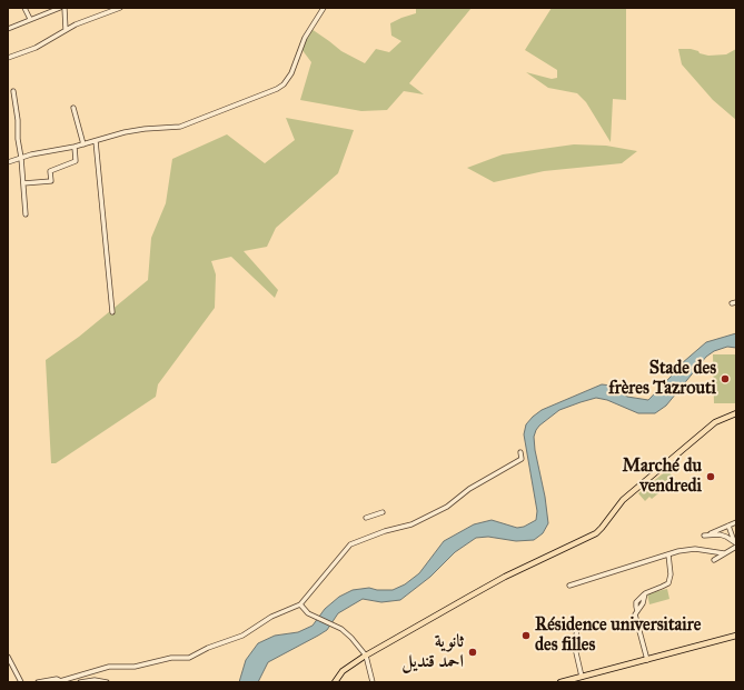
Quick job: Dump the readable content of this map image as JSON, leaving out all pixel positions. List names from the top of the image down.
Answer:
{
  "places": [
    "Stade des frères Tazrouti",
    "Marché du vendredi",
    "Résidence universitaire des filles",
    "ثانوية احمد قنديل"
  ]
}
